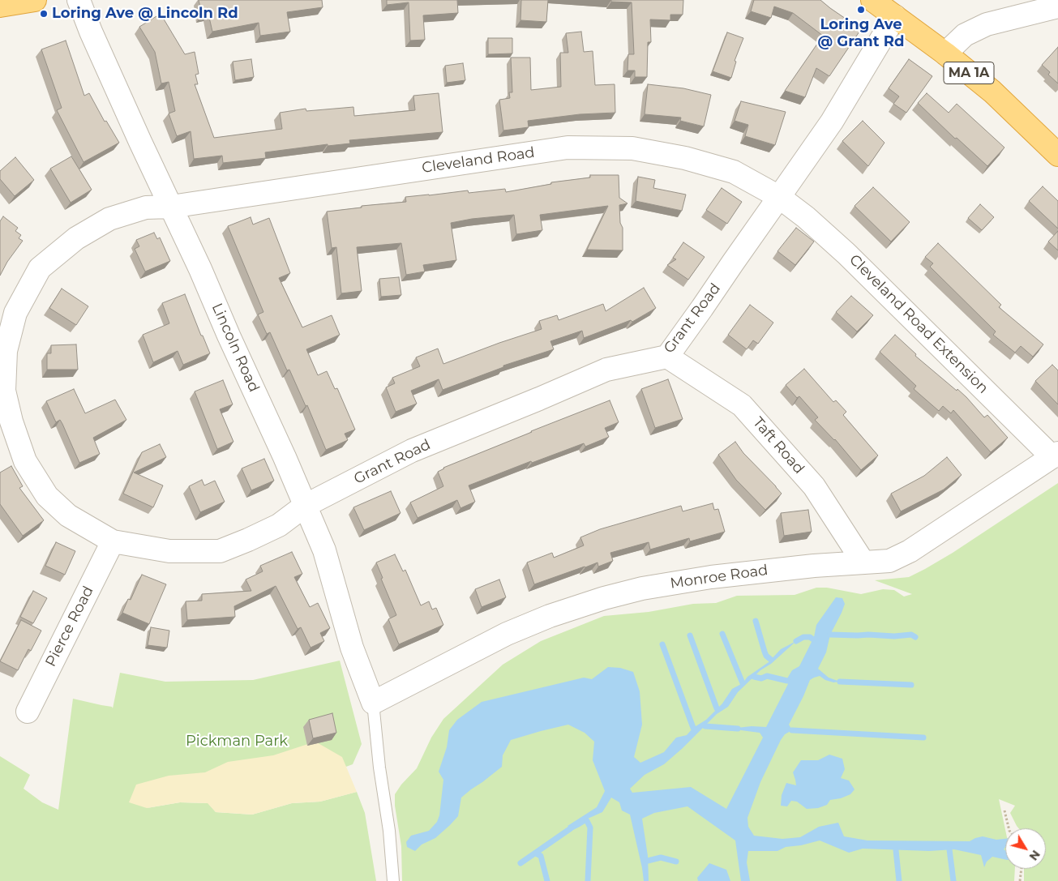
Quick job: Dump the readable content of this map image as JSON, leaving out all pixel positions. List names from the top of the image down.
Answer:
{
  "streets": {
    "highway": ["MA 1A"],
    "street": [
      "Cleveland Road",
      "Grant Road",
      "Cleveland Road Extension",
      "Lincoln Road",
      "Taft Road",
      "Monroe Road",
      "Pierce Road"
    ]
  },
  "crossings": [
    ["MA 1A", "Grant Road"],
    ["Cleveland Road", "Grant Road"],
    ["Cleveland Road", "Cleveland Road Extension"],
    ["Cleveland Road", "Lincoln Road"],
    ["Cleveland Road", "Pierce Road"],
    ["Grant Road", "Cleveland Road Extension"],
    ["Grant Road", "Lincoln Road"],
    ["Grant Road", "Taft Road"],
    ["Grant Road", "Pierce Road"],
    ["Cleveland Road Extension", "Monroe Road"],
    ["Lincoln Road", "Monroe Road"],
    ["Taft Road", "Monroe Road"]
  ],
  "parks": ["Pickman Park"],
  "places": ["Loring Ave @ Grant Rd", "Loring Ave @ Lincoln Rd"],
  "north": "bottom right"
}
